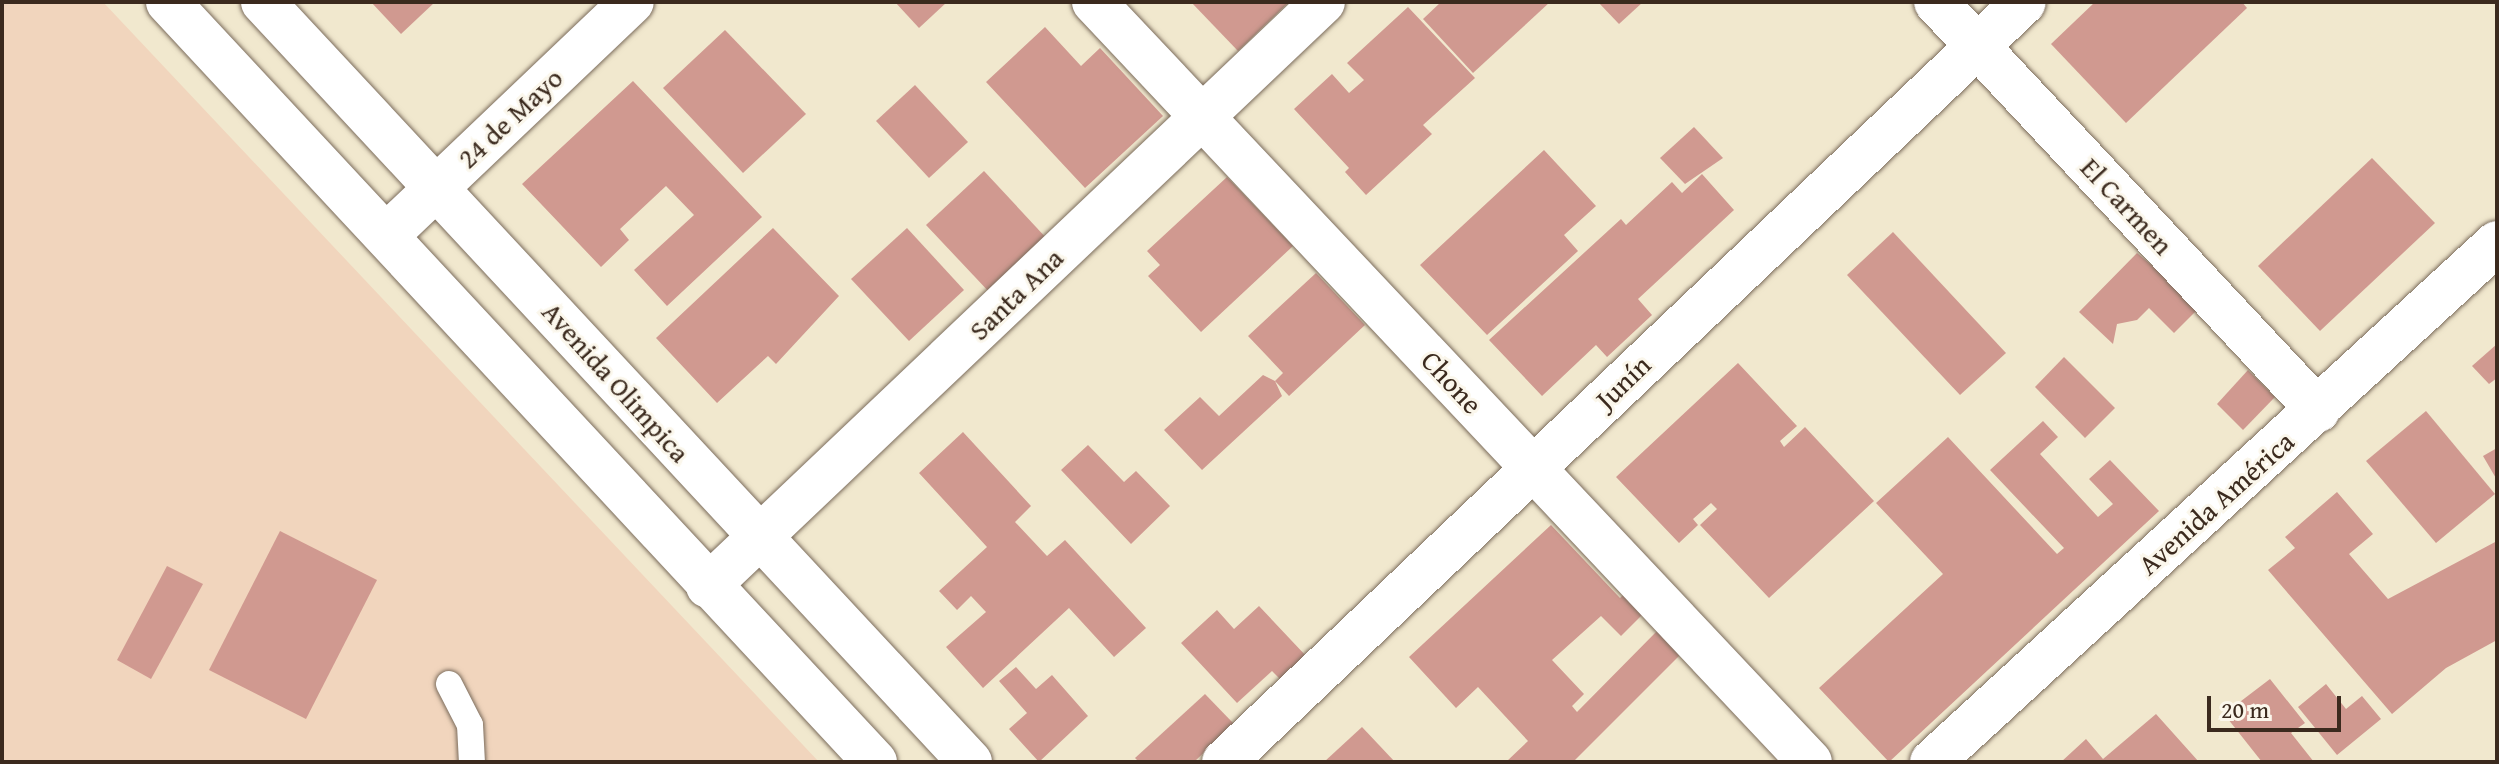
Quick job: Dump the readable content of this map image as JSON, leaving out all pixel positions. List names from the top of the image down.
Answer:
{
  "streets": {
    "street": [
      "24 de Mayo",
      "El Carmen",
      "Santa Ana",
      "Avenida Olimpica",
      "Chone",
      "Junín",
      "Avenida América"
    ]
  },
  "crossings": [
    ["24 de Mayo", "Avenida Olimpica"],
    ["El Carmen", "Junín"],
    ["El Carmen", "Avenida América"],
    ["Santa Ana", "Avenida Olimpica"],
    ["Santa Ana", "Chone"],
    ["Chone", "Junín"]
  ],
  "scale_bar": "20 m"
}
